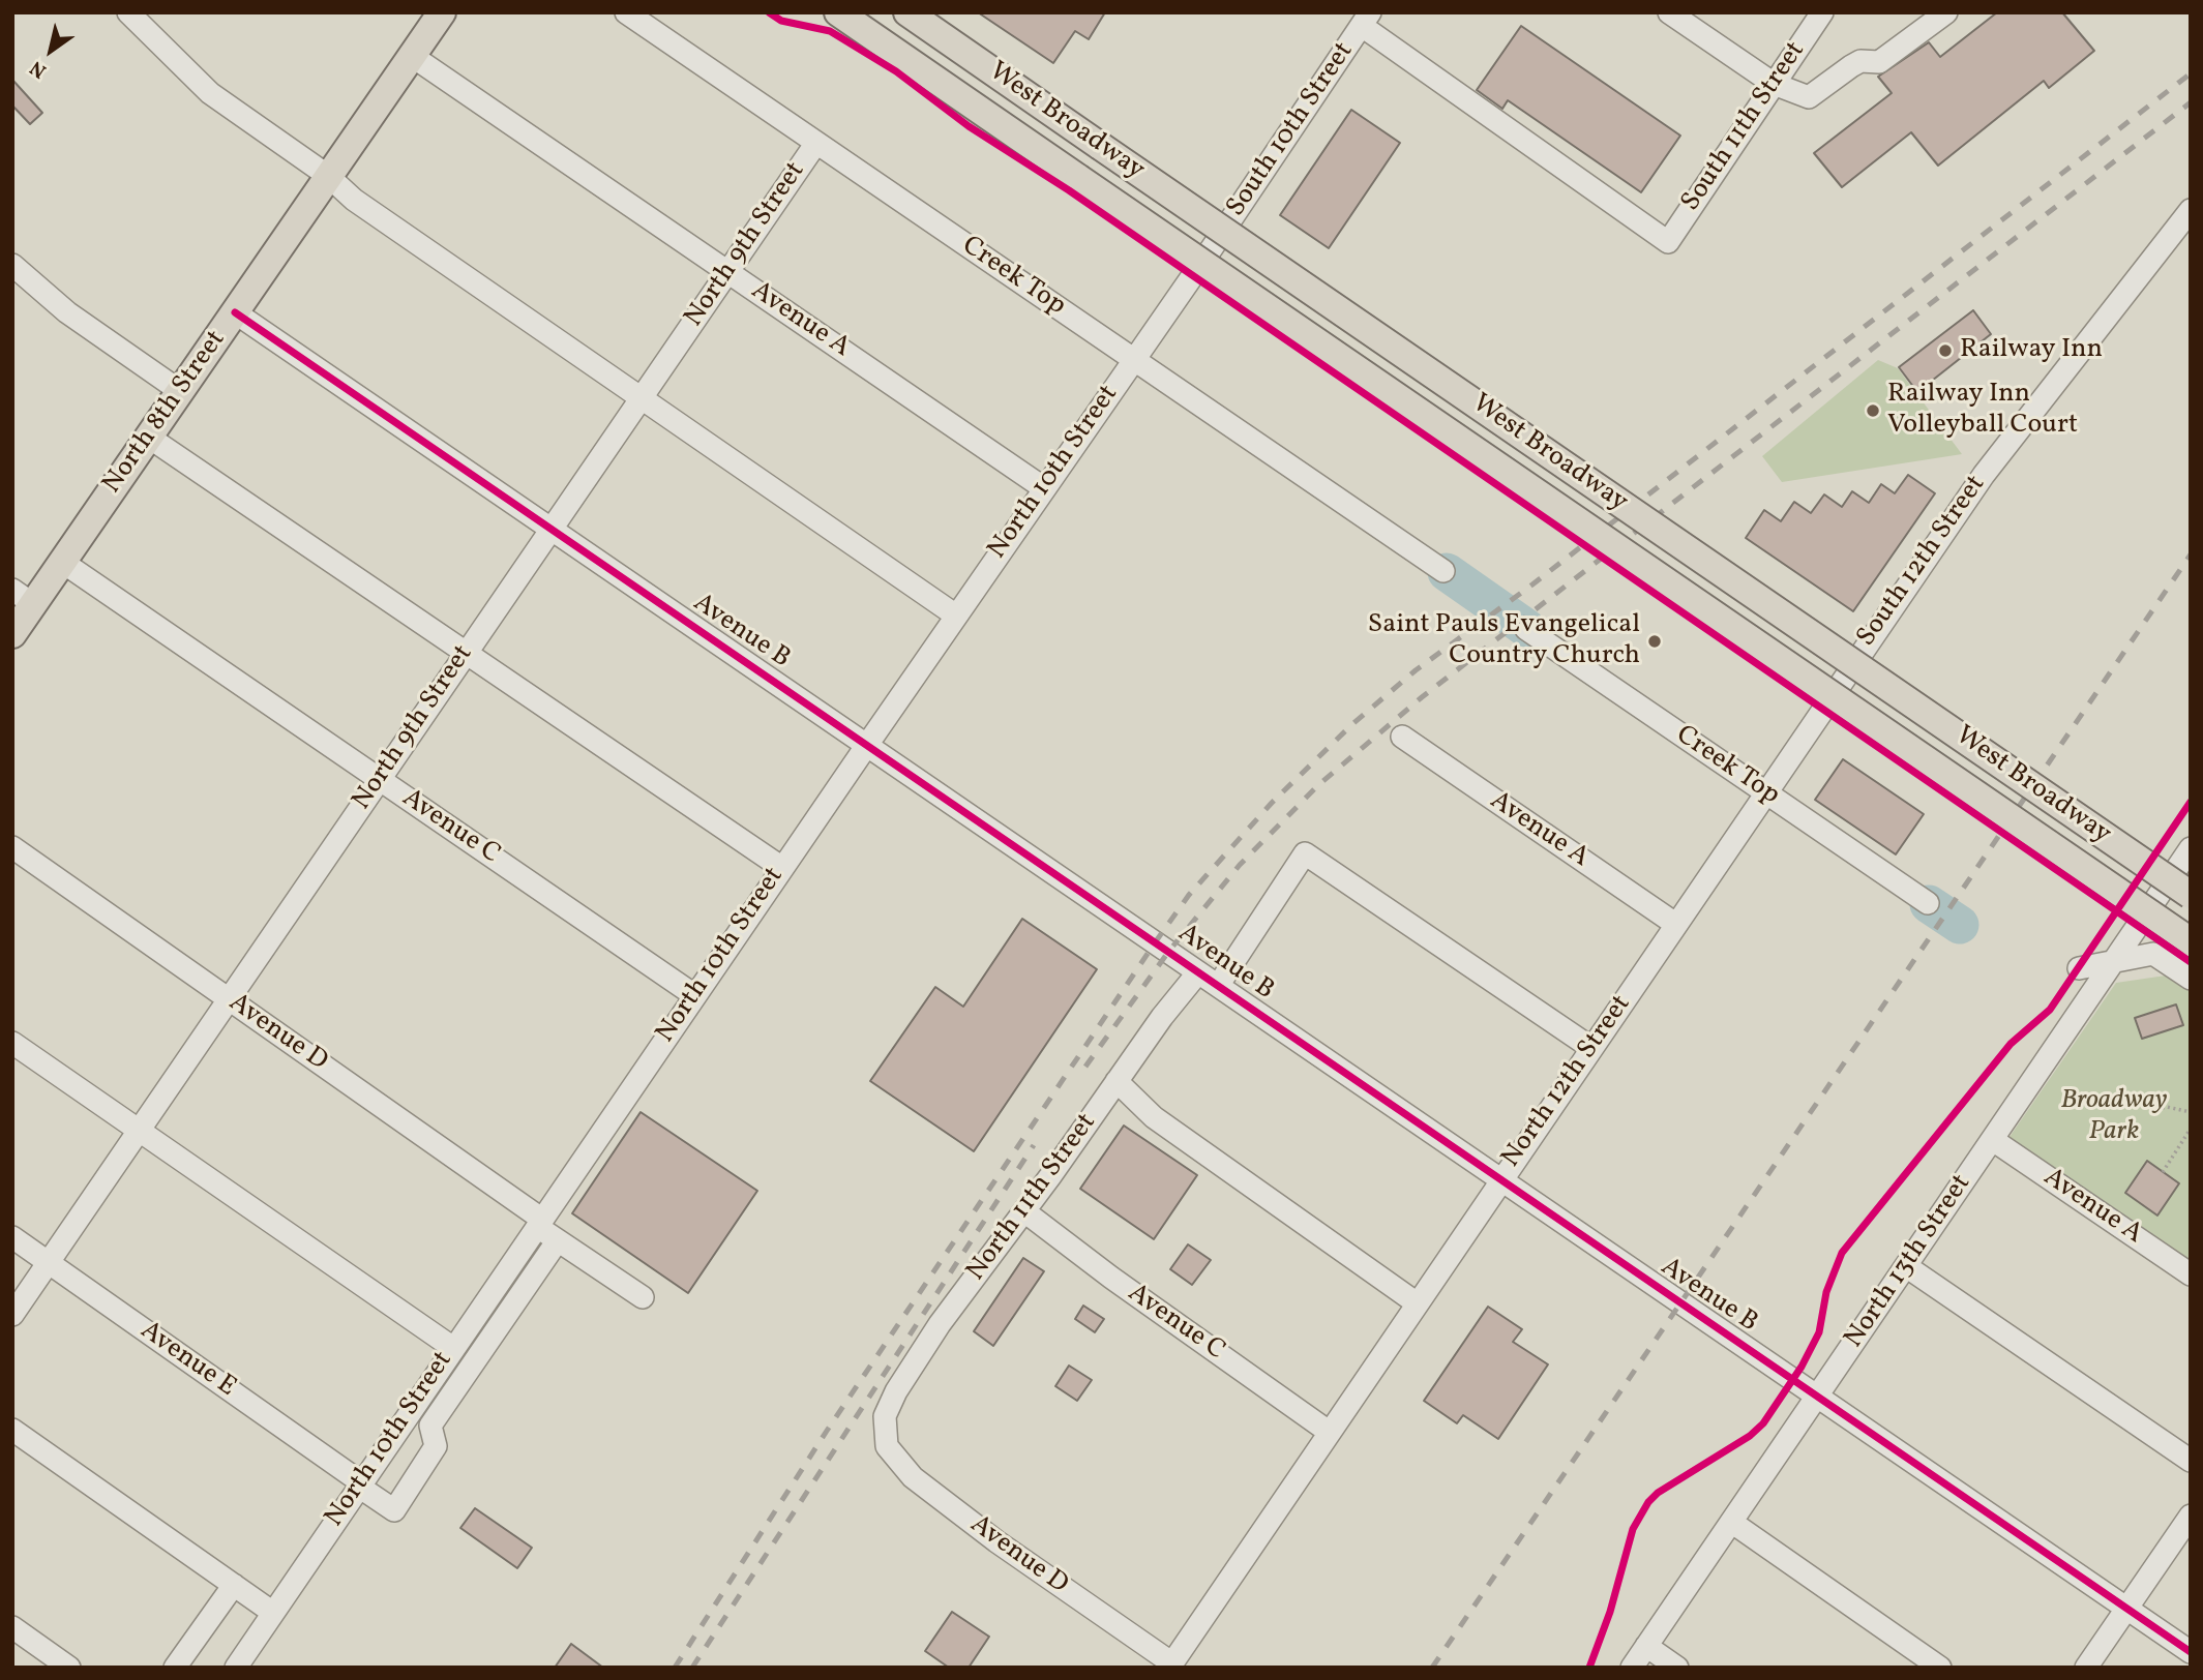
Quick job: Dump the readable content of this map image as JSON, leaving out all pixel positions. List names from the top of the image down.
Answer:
{
  "streets": {
    "main road": ["West Broadway", "North 8th Street"],
    "street": [
      "South 11th Street",
      "South 10th Street",
      "North 9th Street",
      "Creek Top",
      "Avenue A",
      "North 10th Street",
      "South 12th Street",
      "Avenue B",
      "Avenue C",
      "Avenue D",
      "North 12th Street",
      "North 11th Street",
      "North 13th Street",
      "Avenue E"
    ]
  },
  "crossings": [
    ["South 11th Street", "South 10th Street"],
    ["South 10th Street", "North 10th Street"],
    ["North 9th Street", "Creek Top"],
    ["North 9th Street", "Avenue A"],
    ["North 9th Street", "Avenue B"],
    ["North 9th Street", "Avenue C"],
    ["North 9th Street", "Avenue D"],
    ["North 9th Street", "Avenue E"],
    ["Creek Top", "North 10th Street"],
    ["Creek Top", "North 12th Street"],
    ["Avenue A", "North 8th Street"],
    ["Avenue A", "North 10th Street"],
    ["Avenue A", "North 12th Street"],
    ["Avenue A", "North 13th Street"],
    ["North 8th Street", "Avenue B"],
    ["North 8th Street", "Avenue C"],
    ["North 10th Street", "Avenue B"],
    ["North 10th Street", "Avenue C"],
    ["North 10th Street", "Avenue D"],
    ["North 10th Street", "Avenue E"],
    ["South 12th Street", "North 12th Street"],
    ["Avenue B", "North 12th Street"],
    ["Avenue B", "North 11th Street"],
    ["Avenue B", "North 13th Street"],
    ["Avenue C", "North 12th Street"],
    ["Avenue C", "North 11th Street"],
    ["Avenue D", "North 12th Street"],
    ["Avenue D", "North 11th Street"],
    ["Avenue D", "Avenue E"]
  ],
  "parks": ["Broadway Park"],
  "places": ["Railway Inn", "Railway Inn Volleyball Court", "Saint Pauls Evangelical Country Church"],
  "north": "bottom left"
}
